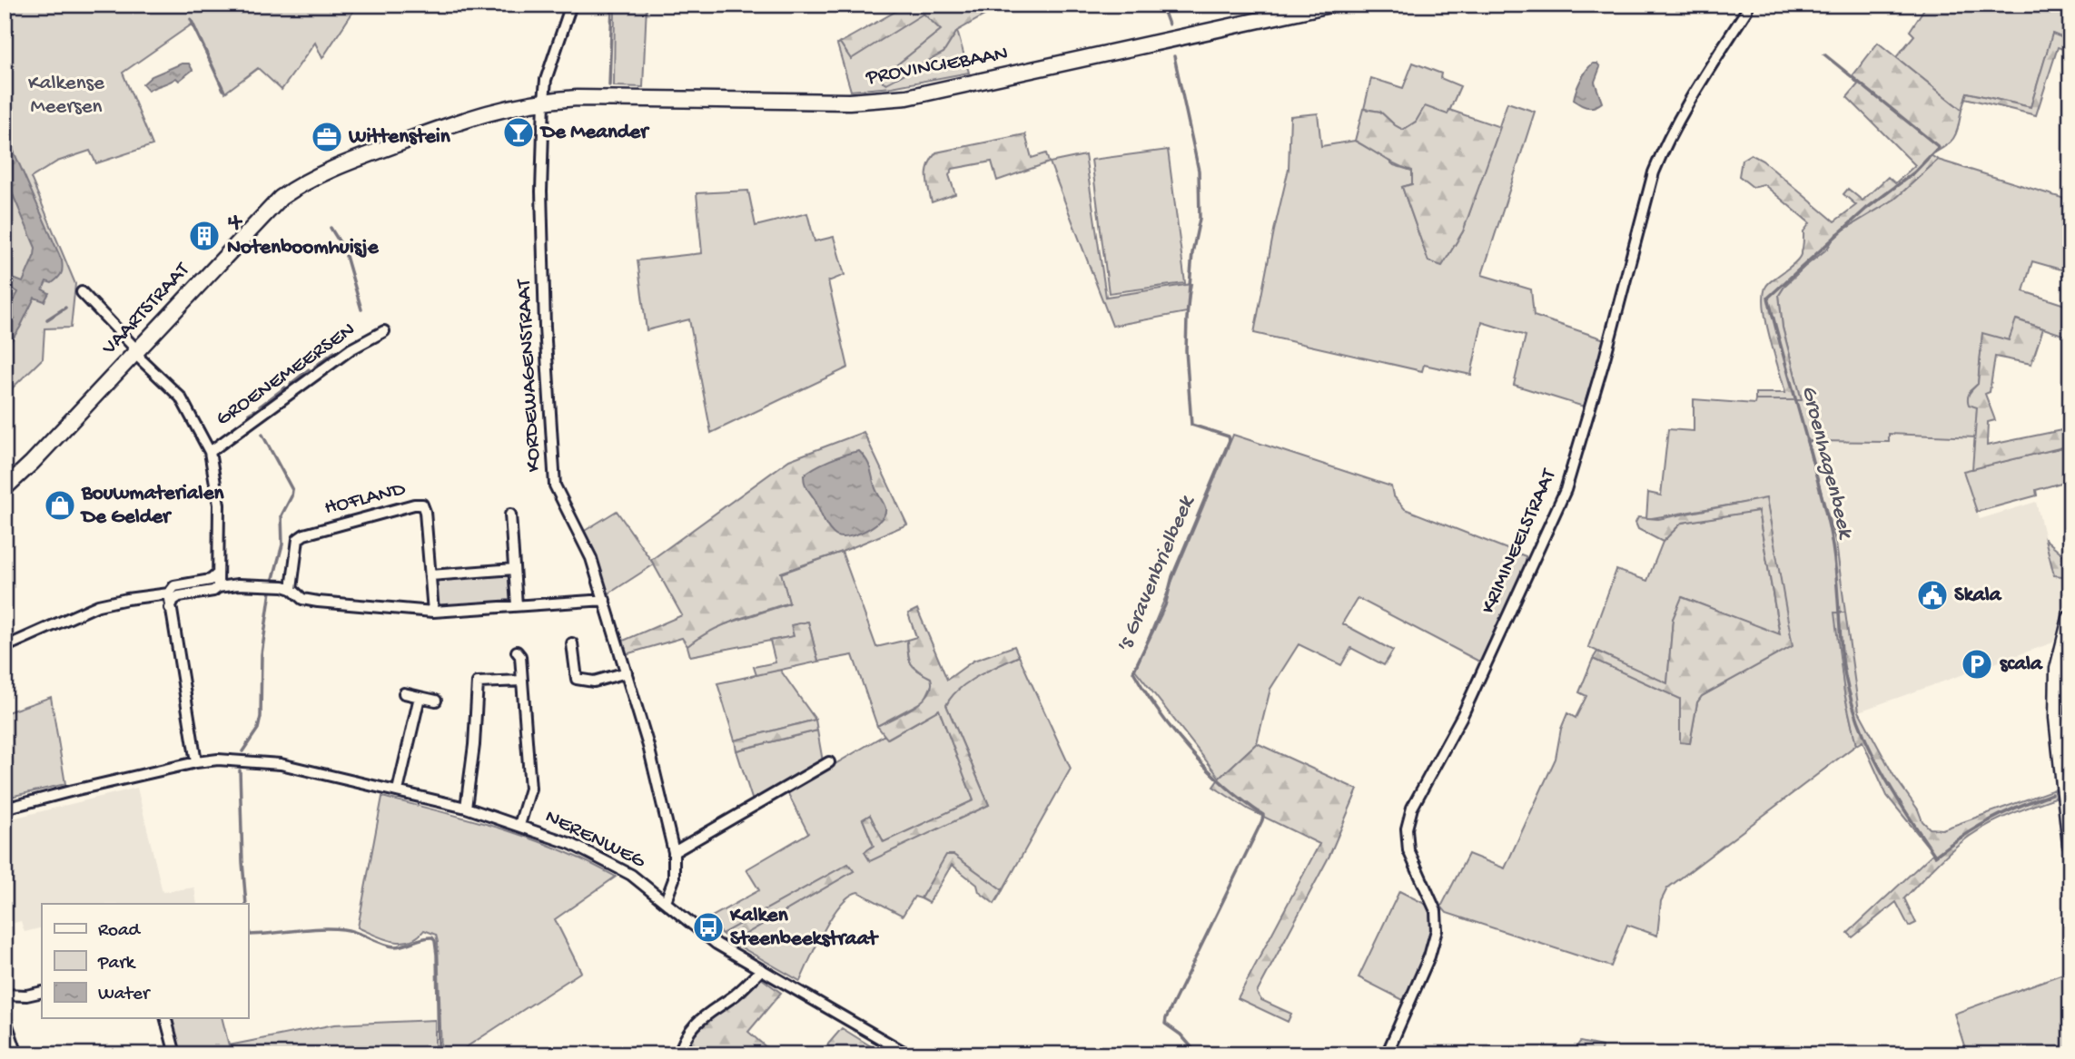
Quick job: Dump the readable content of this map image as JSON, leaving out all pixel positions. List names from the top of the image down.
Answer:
{
  "streets": {
    "main road": ["PROVINCIEBAAN", "VAARTSTRAAT"],
    "street": [
      "GROENEMEERSEN",
      "KORDEWAGENSTRAAT",
      "HOFLAND",
      "KRIMINEELSTRAAT",
      "NERENWEG"
    ]
  },
  "crossings": [
    ["PROVINCIEBAAN", "VAARTSTRAAT"],
    ["PROVINCIEBAAN", "KORDEWAGENSTRAAT"],
    ["VAARTSTRAAT", "GROENEMEERSEN"],
    ["VAARTSTRAAT", "KORDEWAGENSTRAAT"],
    ["KORDEWAGENSTRAAT", "NERENWEG"]
  ],
  "water": ["Groenhagenbeek", "'s Gravenbrielbeek"],
  "parks": ["Kalkense Meersen"],
  "places": {
    "bar": ["De Meander"],
    "office": ["Wittenstein"],
    "building": ["'t Notenboomhuisje"],
    "shop": ["Bouwmaterialen De Gelder"],
    "public building": ["Skala"],
    "parking": ["scala"],
    "bus stop": ["Kalken Steenbeekstraat"]
  },
  "legend": ["Road", "Park", "Water"]
}
